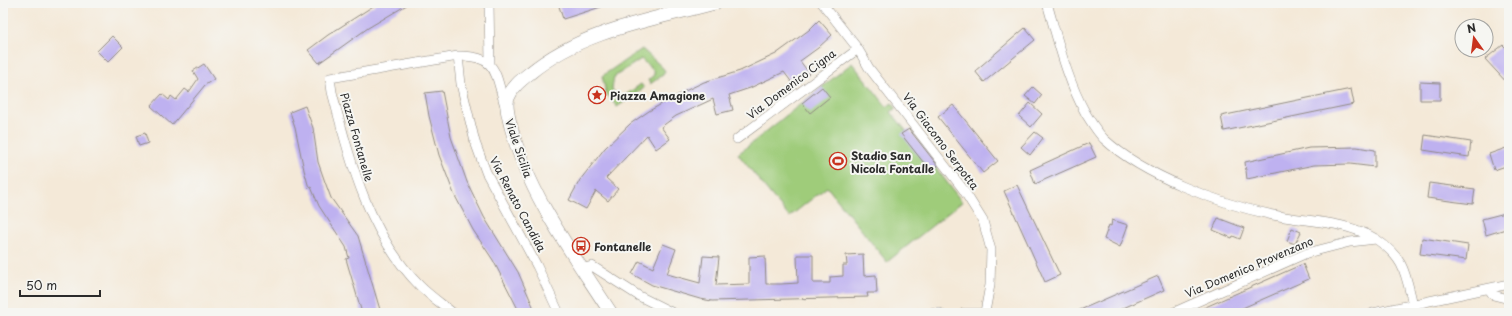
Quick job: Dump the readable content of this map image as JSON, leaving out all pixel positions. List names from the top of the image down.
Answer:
{
  "streets": {
    "street": [
      "Via Domenico Cigna",
      "Piazza Fontanelle",
      "Via Giacomo Serpotta",
      "Viale Sicilia",
      "Via Renato Candida",
      "Via Domenico Provenzano"
    ]
  },
  "crossings": [
    ["Via Domenico Cigna", "Via Giacomo Serpotta"],
    ["Piazza Fontanelle", "Via Renato Candida"]
  ],
  "places": {
    "place": ["Piazza Amagione"],
    "sports": ["Stadio San Nicola Fontalle"],
    "bus stop": ["Fontanelle"]
  },
  "scale_bar": "50 m",
  "north": "top"
}
